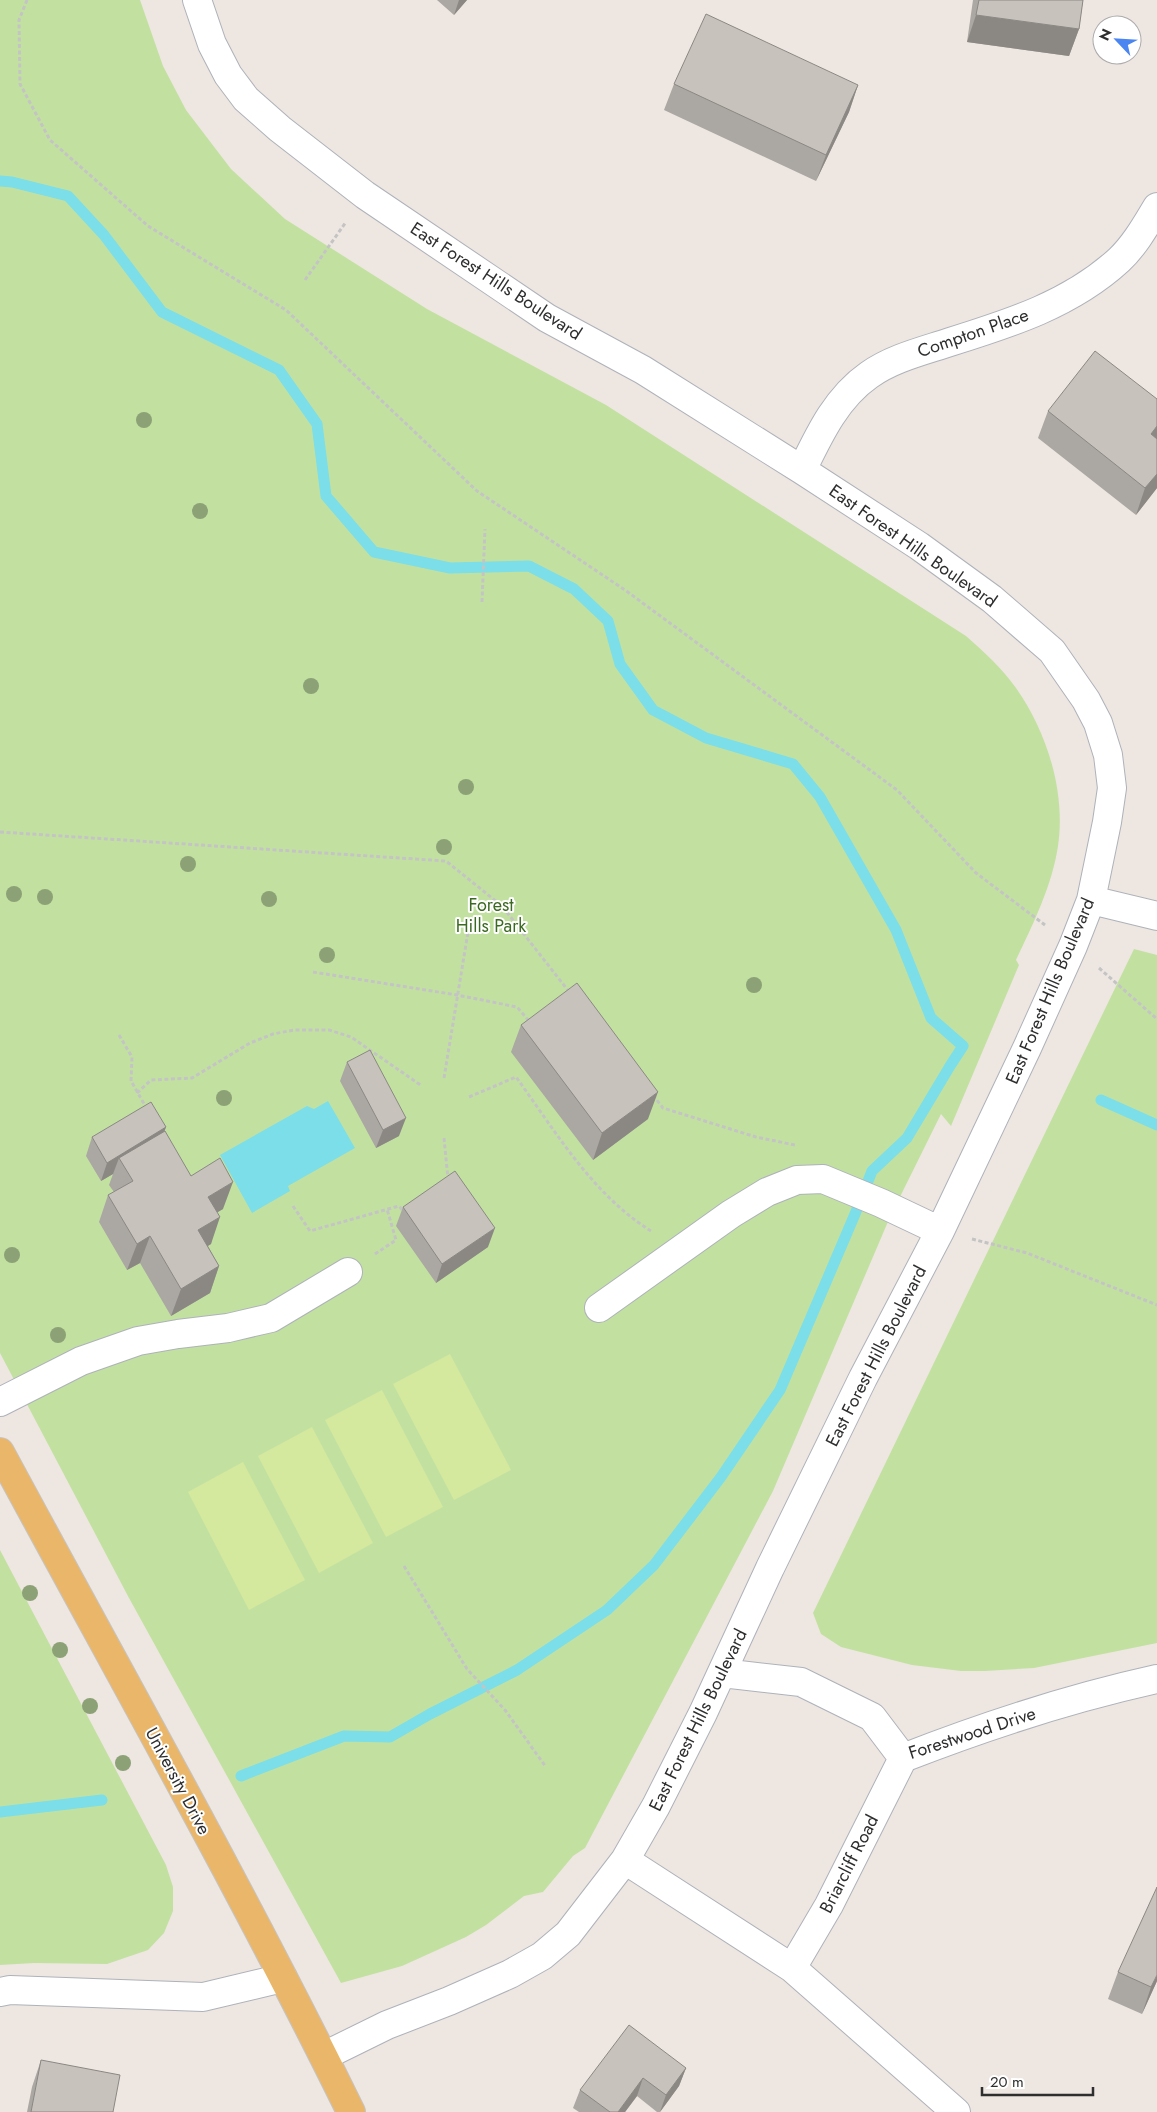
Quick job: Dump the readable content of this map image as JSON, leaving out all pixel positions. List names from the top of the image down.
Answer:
{
  "streets": {
    "main road": ["University Drive"],
    "street": [
      "East Forest Hills Boulevard",
      "Compton Place",
      "Forestwood Drive",
      "Briarcliff Road"
    ]
  },
  "crossings": [
    ["East Forest Hills Boulevard", "Compton Place"],
    ["East Forest Hills Boulevard", "Forestwood Drive"],
    ["East Forest Hills Boulevard", "University Drive"],
    ["Forestwood Drive", "Briarcliff Road"]
  ],
  "parks": ["Forest Hills Park"],
  "scale_bar": "20 m",
  "north": "top left"
}
